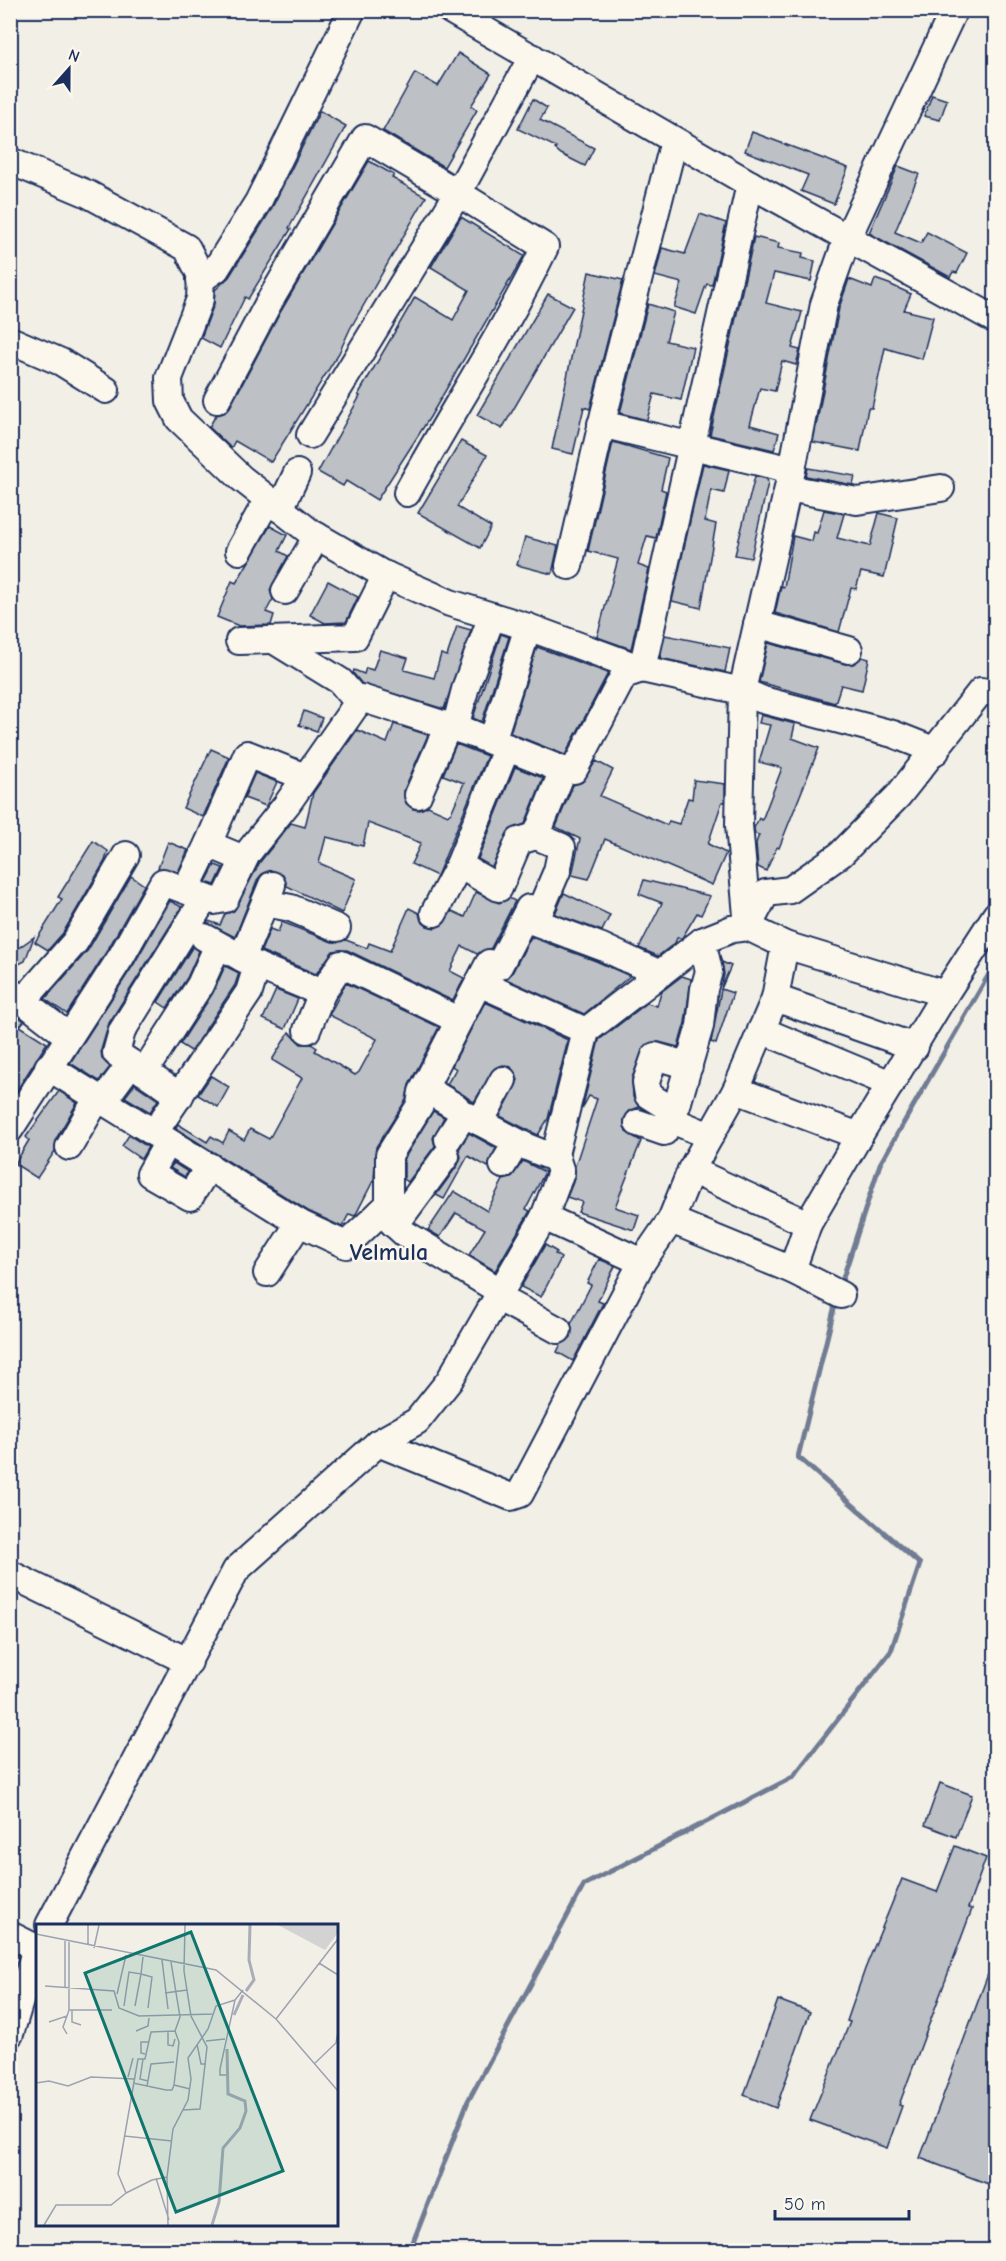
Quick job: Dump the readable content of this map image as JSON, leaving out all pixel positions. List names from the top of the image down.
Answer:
{
  "districts": ["Velmula"],
  "scale_bar": "50 m",
  "north": "top"
}
